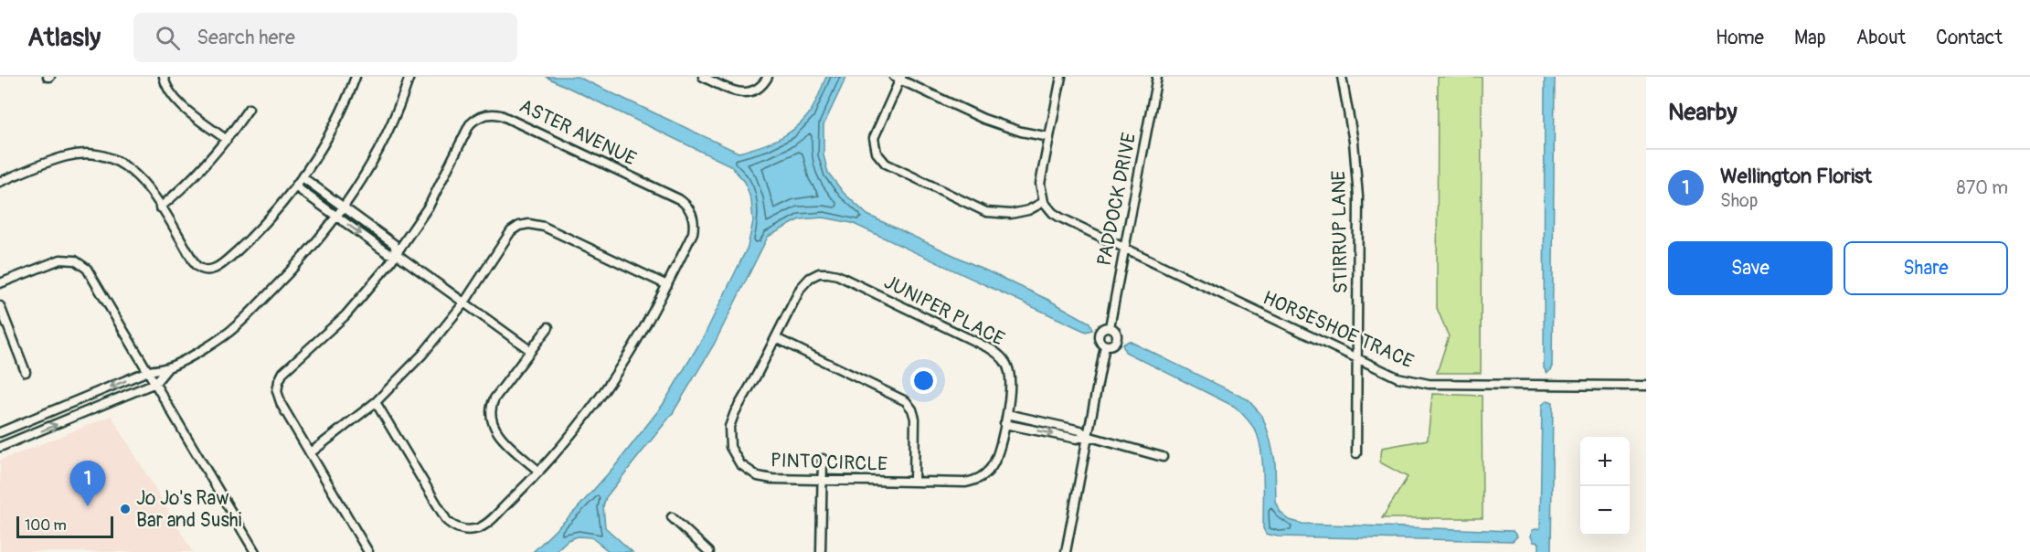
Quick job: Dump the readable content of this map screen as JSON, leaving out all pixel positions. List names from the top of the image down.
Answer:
{
  "streets": {
    "street": [
      "ASTER AVENUE",
      "PADDOCK DRIVE",
      "STIRRUP LANE",
      "JUNIPER PLACE",
      "HORSESHOE TRACE",
      "PINTO CIRCLE"
    ]
  },
  "crossings": [
    ["PADDOCK DRIVE", "HORSESHOE TRACE"],
    ["STIRRUP LANE", "HORSESHOE TRACE"],
    ["JUNIPER PLACE", "PINTO CIRCLE"]
  ],
  "places": ["Jo Jo's Raw Bar and Sushi"],
  "scale_bar": "100 m",
  "page": {
    "header": "Atlasly",
    "search": "Search here",
    "nav": [
      "Home",
      "Map",
      "About",
      "Contact"
    ],
    "heading": "Nearby",
    "list": [
      {
        "mark": "1",
        "name": "Wellington Florist",
        "note": "Shop",
        "value": "870 m"
      }
    ],
    "buttons": ["Save", "Share"],
    "map_buttons": ["+", "−"],
    "pins": "1",
    "scale": "100 m"
  }
}
